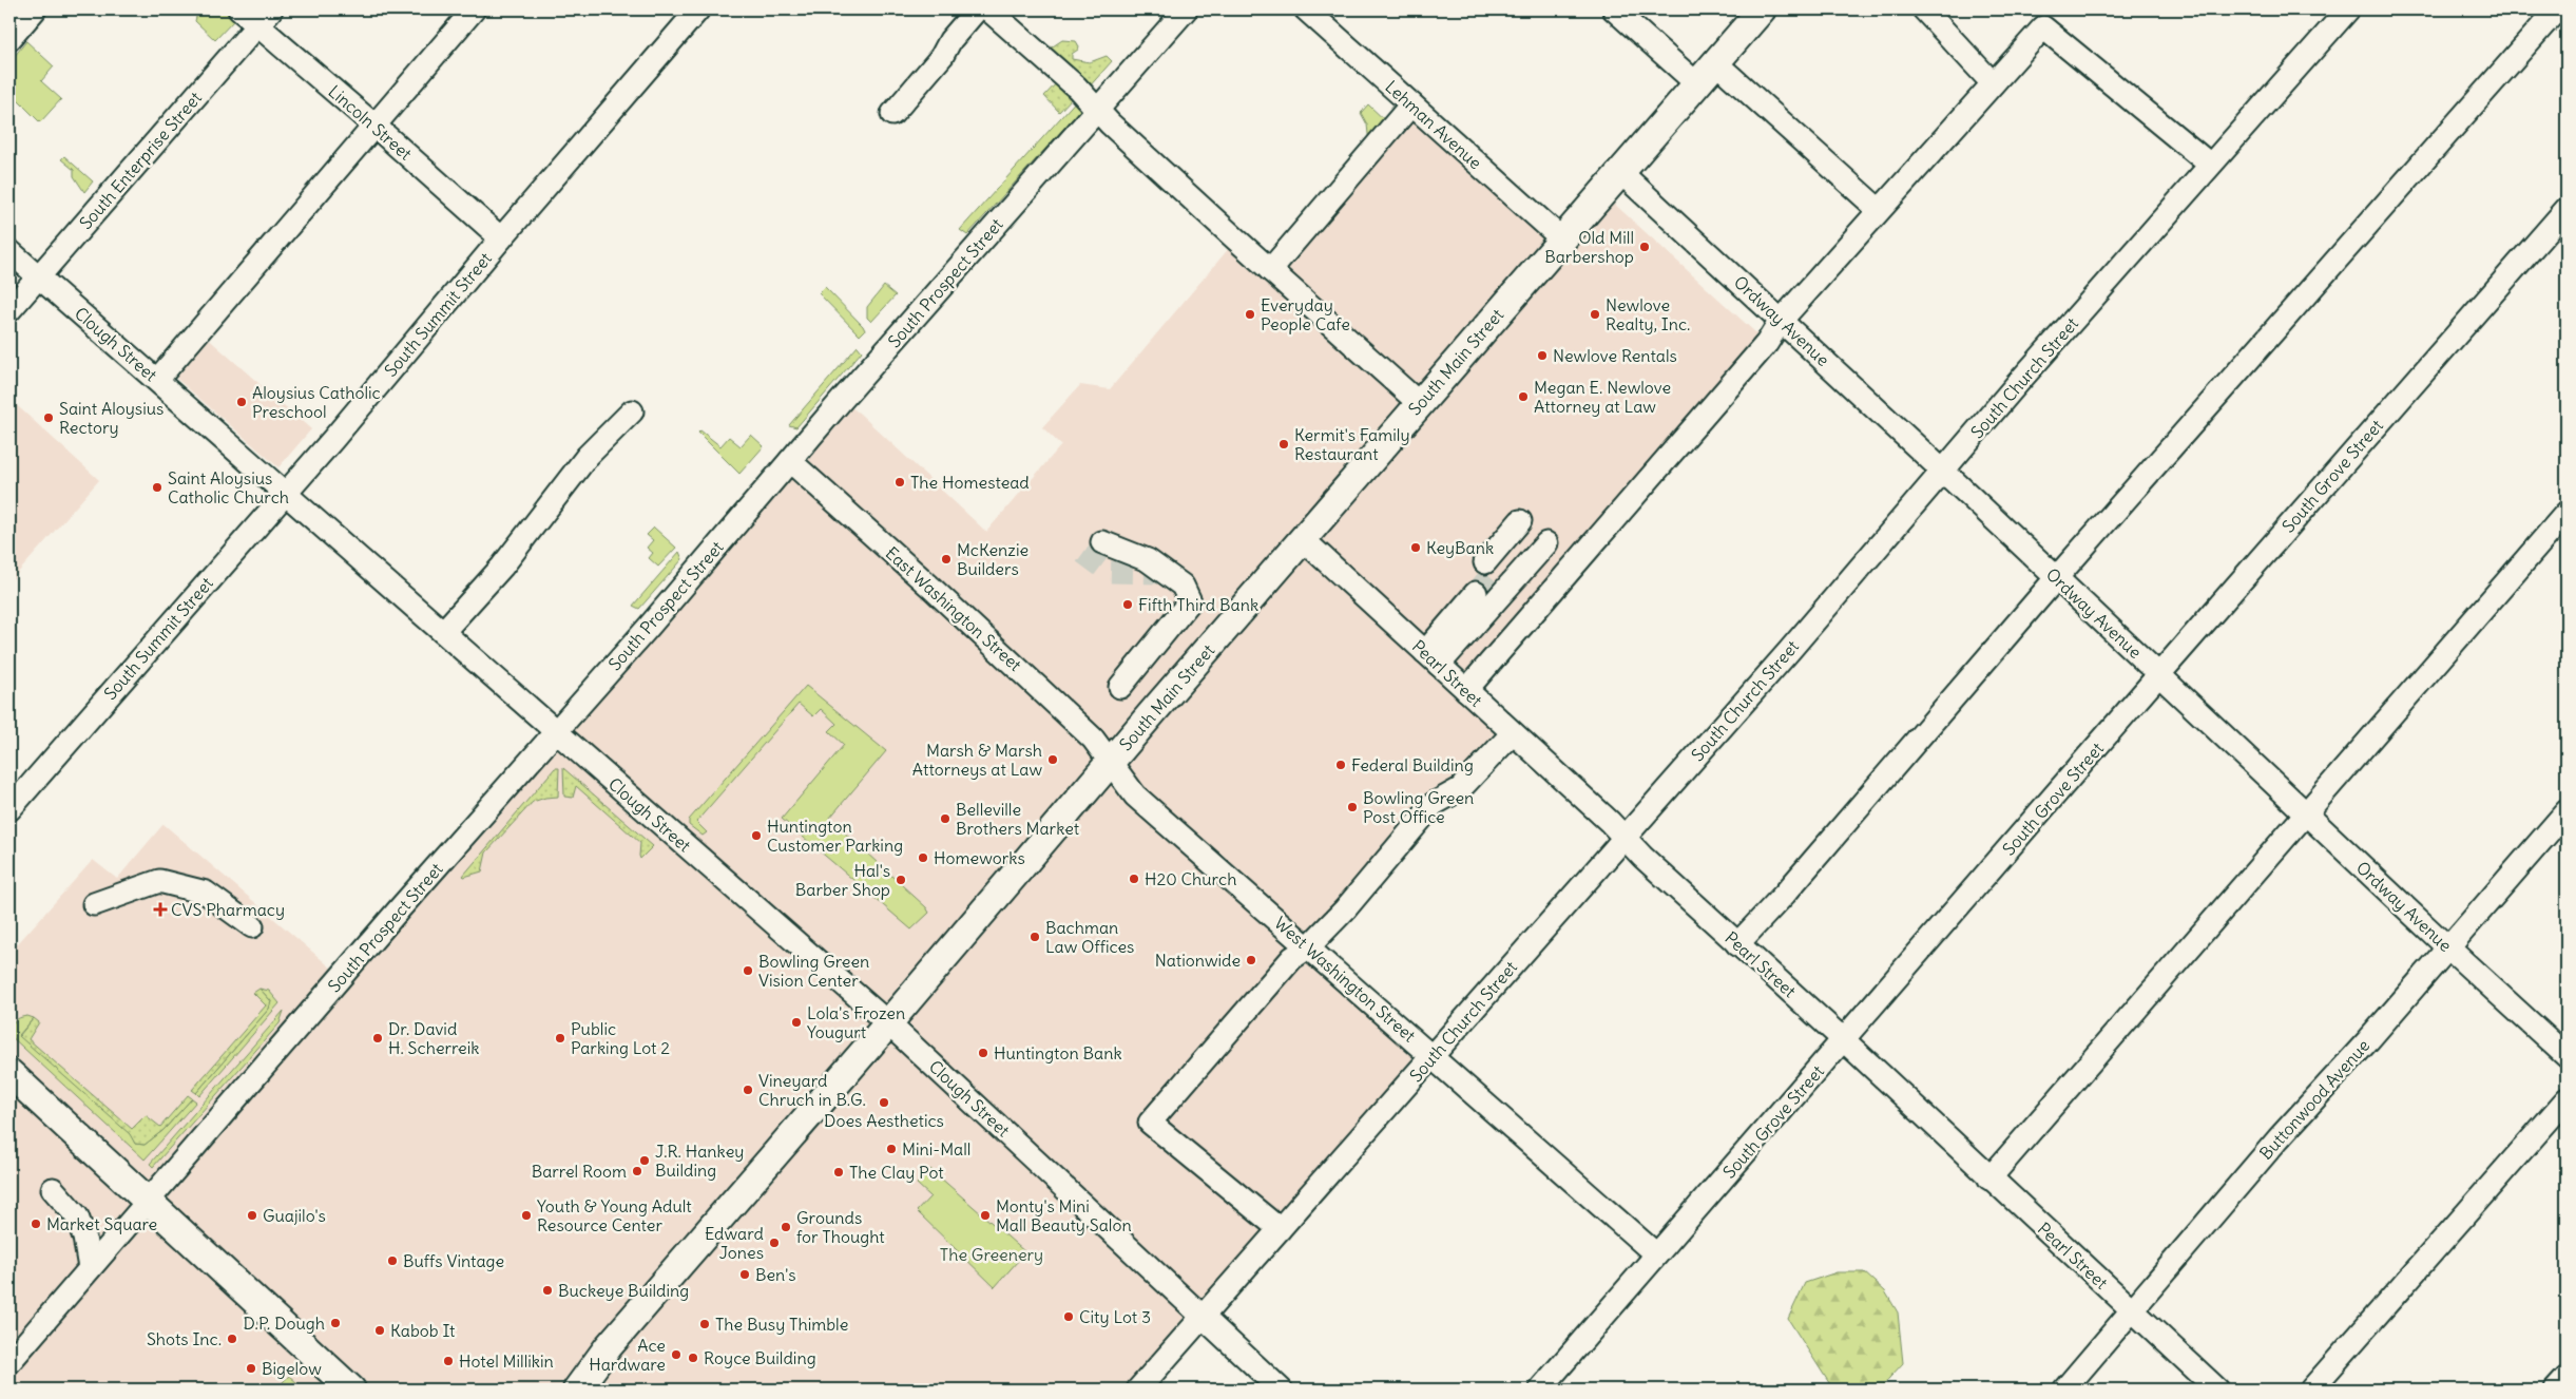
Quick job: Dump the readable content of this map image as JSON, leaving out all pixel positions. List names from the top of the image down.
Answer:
{
  "streets": {
    "main road": ["South Main Street"],
    "street": [
      "Lincoln Street",
      "Lehman Avenue",
      "South Enterprise Street",
      "South Prospect Street",
      "South Summit Street",
      "Ordway Avenue",
      "Clough Street",
      "South Church Street",
      "South Grove Street",
      "East Washington Street",
      "Pearl Street",
      "West Washington Street",
      "Buttonwood Avenue"
    ]
  },
  "crossings": [
    ["Lincoln Street", "South Enterprise Street"],
    ["Lincoln Street", "South Summit Street"],
    ["Lehman Avenue", "South Main Street"],
    ["South Enterprise Street", "Clough Street"],
    ["South Prospect Street", "Clough Street"],
    ["South Prospect Street", "East Washington Street"],
    ["South Summit Street", "Clough Street"],
    ["Ordway Avenue", "South Main Street"],
    ["Ordway Avenue", "South Church Street"],
    ["Ordway Avenue", "South Grove Street"],
    ["Ordway Avenue", "Buttonwood Avenue"],
    ["Clough Street", "South Main Street"],
    ["Clough Street", "South Church Street"],
    ["South Main Street", "East Washington Street"],
    ["South Main Street", "Pearl Street"],
    ["South Main Street", "West Washington Street"],
    ["South Church Street", "Pearl Street"],
    ["South Church Street", "West Washington Street"],
    ["South Grove Street", "Pearl Street"],
    ["South Grove Street", "West Washington Street"],
    ["East Washington Street", "West Washington Street"],
    ["Pearl Street", "Buttonwood Avenue"]
  ],
  "parks": ["The Greenery"],
  "places": {
    "other": [
      "Old Mill Barbershop",
      "Everyday People Cafe",
      "Newlove Realty, Inc.",
      "Newlove Rentals",
      "Megan E. Newlove Attorney at Law",
      "Aloysius Catholic Preschool",
      "Saint Aloysius Rectory",
      "Kermit's Family Restaurant",
      "The Homestead",
      "Saint Aloysius Catholic Church",
      "KeyBank",
      "McKenzie Builders",
      "Fifth Third Bank",
      "Marsh & Marsh Attorneys at Law",
      "Federal Building",
      "Bowling Green Post Office",
      "Belleville Brothers Market",
      "Huntington Customer Parking",
      "Homeworks",
      "H20 Church",
      "Hal's Barber Shop",
      "Bachman Law Offices",
      "Nationwide",
      "Bowling Green Vision Center",
      "Lola's Frozen Yougurt",
      "Dr. David H. Scherreik",
      "Public Parking Lot 2",
      "Huntington Bank",
      "Vineyard Chruch in B.G.",
      "Does Aesthetics",
      "Mini-Mall",
      "J.R. Hankey Building",
      "Barrel Room",
      "The Clay Pot",
      "Guajilo's",
      "Youth & Young Adult Resource Center",
      "Monty's Mini Mall Beauty Salon",
      "Market Square",
      "Grounds for Thought",
      "Edward Jones",
      "Buffs Vintage",
      "Ben's",
      "Buckeye Building",
      "City Lot 3",
      "D.P. Dough",
      "The Busy Thimble",
      "Kabob It",
      "Shots Inc.",
      "Ace Hardware",
      "Royce Building",
      "Hotel Millikin",
      "Bigelow"
    ],
    "health": ["CVS Pharmacy"]
  }
}
